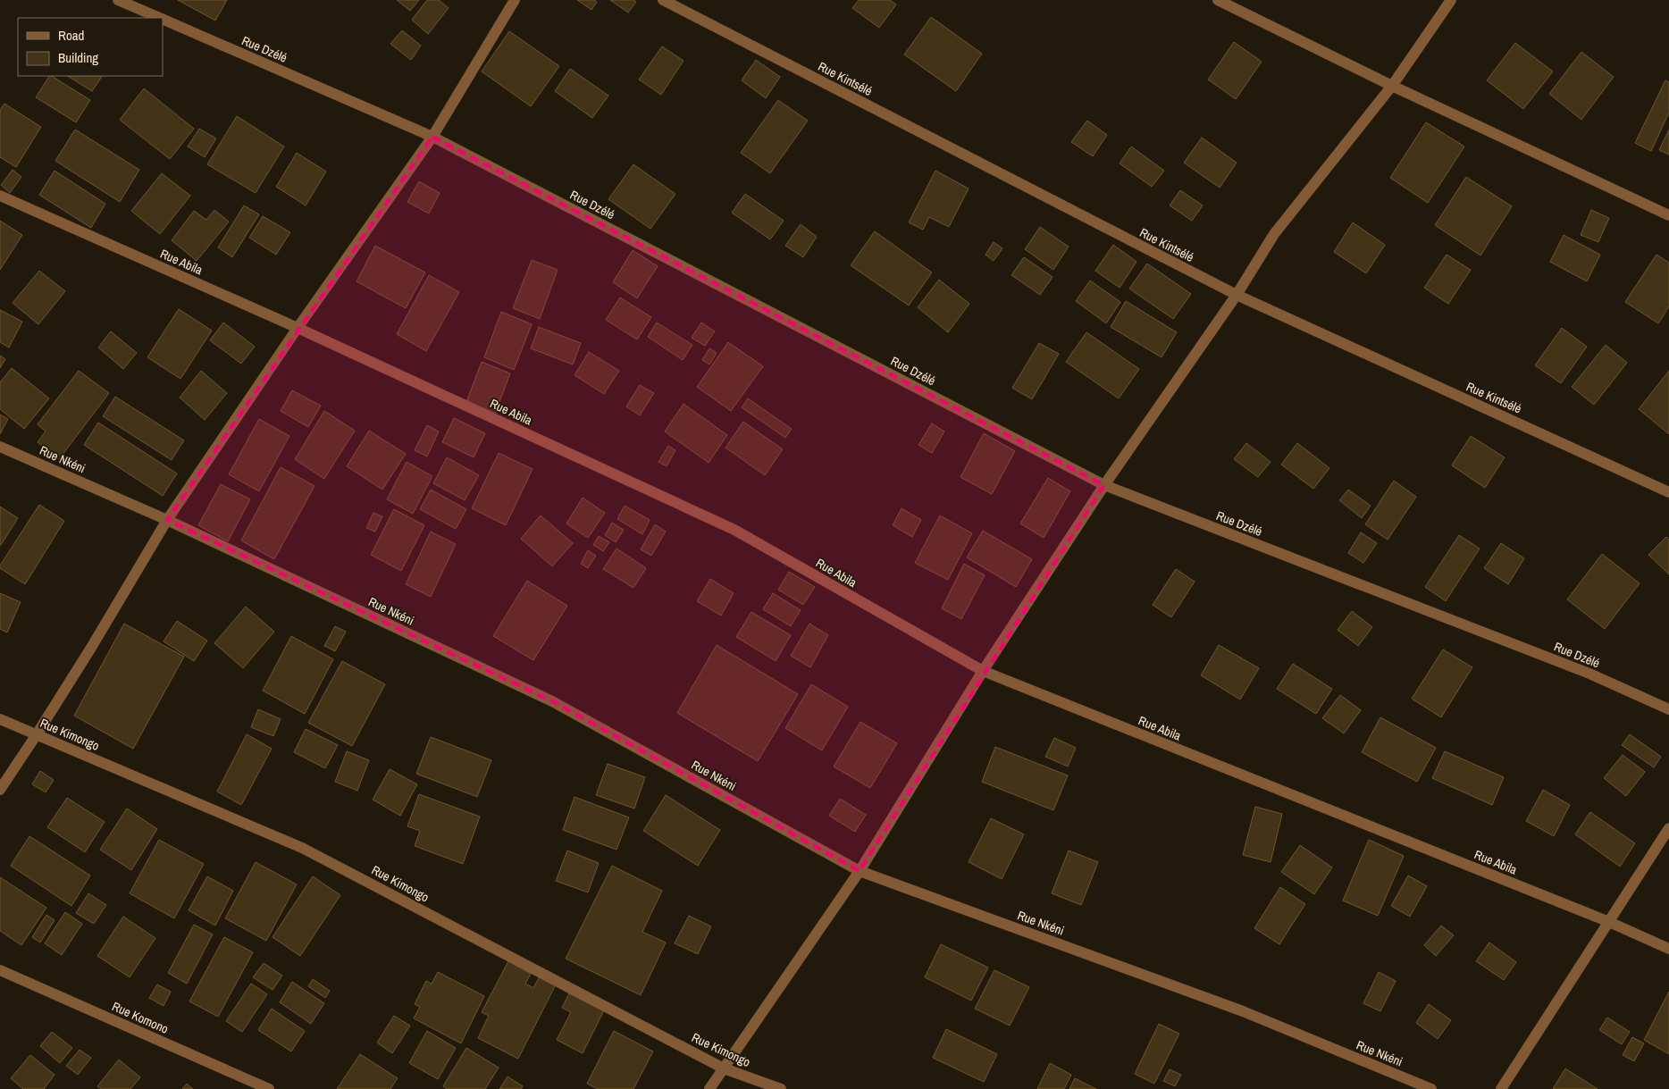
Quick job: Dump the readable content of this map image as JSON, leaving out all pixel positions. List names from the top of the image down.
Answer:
{
  "streets": {
    "street": [
      "Rue Dzélé",
      "Rue Kintsélé",
      "Rue Abila",
      "Rue Nkéni",
      "Rue Kimongo",
      "Rue Komono"
    ]
  },
  "legend": ["Road", "Building"]
}
